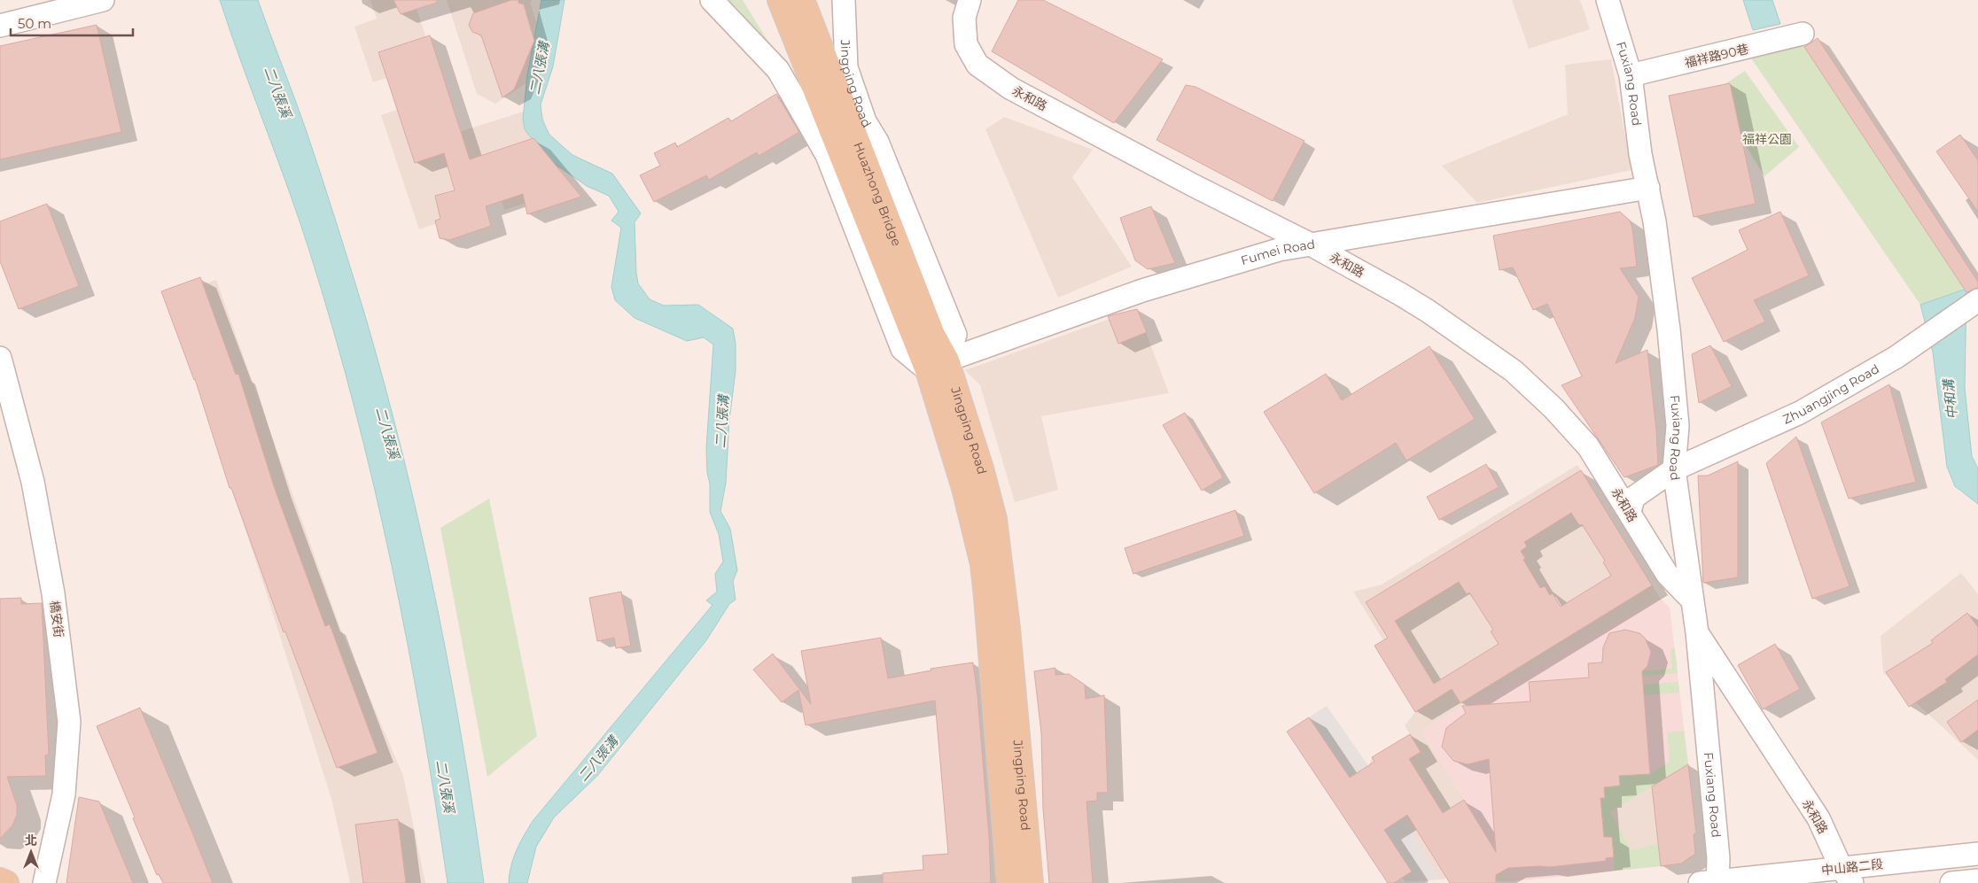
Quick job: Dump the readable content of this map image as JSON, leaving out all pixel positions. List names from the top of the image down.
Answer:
{
  "streets": {
    "main road": ["Jingping Road", "Huazhong Bridge"],
    "street": [
      "福祥路90巷",
      "Fuxiang Road",
      "永和路",
      "Fumei Road",
      "Zhuangjing Road",
      "橋安街",
      "中山路二段"
    ]
  },
  "crossings": [
    ["福祥路90巷", "Fuxiang Road"],
    ["Jingping Road", "Huazhong Bridge"],
    ["Jingping Road", "Fumei Road"],
    ["Fuxiang Road", "永和路"],
    ["Fuxiang Road", "Fumei Road"],
    ["Fuxiang Road", "Zhuangjing Road"],
    ["Fuxiang Road", "中山路二段"],
    ["永和路", "Fumei Road"],
    ["永和路", "Zhuangjing Road"],
    ["永和路", "中山路二段"],
    ["Huazhong Bridge", "Fumei Road"]
  ],
  "water": ["二八張溝", "二八張溪", "中和溝"],
  "parks": ["福祥公園"],
  "scale_bar": "50 m",
  "north": "top"
}
